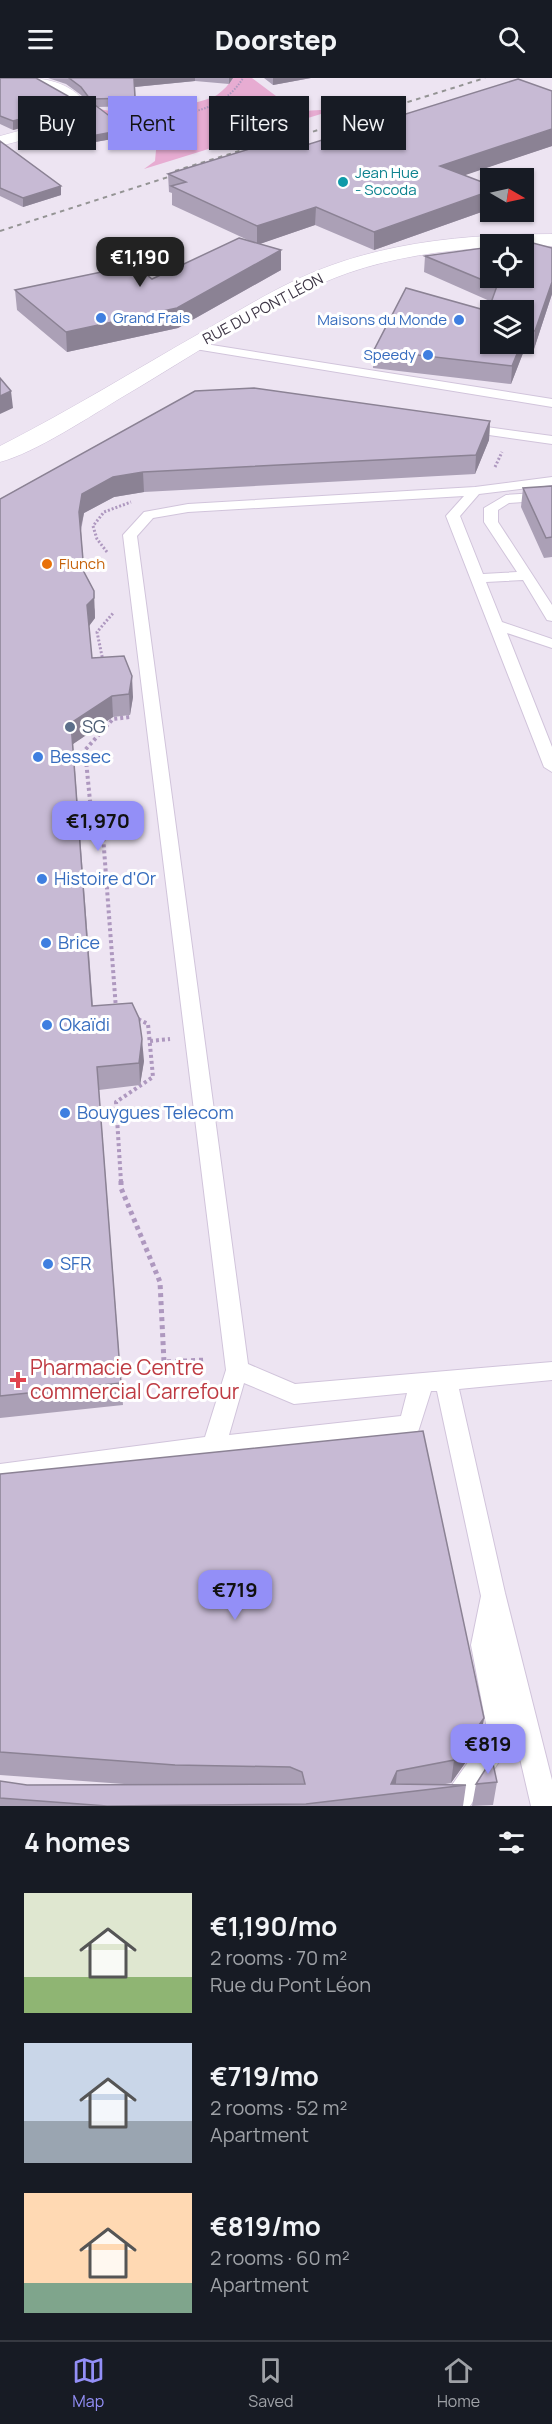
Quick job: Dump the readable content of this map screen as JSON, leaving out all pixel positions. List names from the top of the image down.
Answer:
{
  "streets": {
    "street": ["RUE DU PONT LÉON"]
  },
  "places": {
    "other": [
      "Jean Hue - Socoda",
      "Grand Frais",
      "Maisons du Monde",
      "Speedy",
      "Flunch",
      "SG",
      "Bessec",
      "Histoire d'Or",
      "Brice",
      "Okaïdi",
      "Bouygues Telecom",
      "SFR"
    ],
    "health": ["Pharmacie Centre commercial Carrefour"]
  },
  "north": "right",
  "page": {
    "header": "Doorstep",
    "chip": [
      "Buy",
      "Rent",
      "Filters",
      "New"
    ],
    "price": [
      "€1,190",
      "€1,970",
      "€719",
      "€819"
    ],
    "heading": "4 homes",
    "list": [
      {
        "name": "€1,190/mo",
        "note": "2 rooms · 70 m² · Rue du Pont Léon"
      },
      {
        "name": "€719/mo",
        "note": "2 rooms · 52 m² · Apartment"
      },
      {
        "name": "€819/mo",
        "note": "2 rooms · 60 m² · Apartment"
      }
    ],
    "tabs": ["Map", "Saved", "Home"]
  }
}
